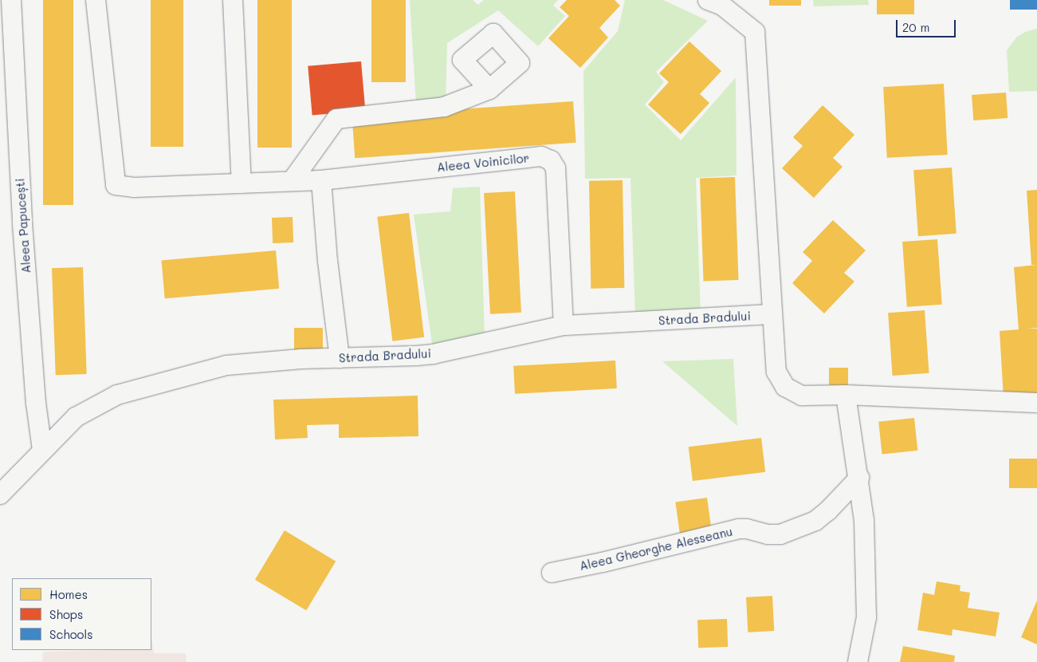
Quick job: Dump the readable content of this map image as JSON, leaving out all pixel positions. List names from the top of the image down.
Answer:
{
  "streets": {
    "street": [
      "Aleea Voinicilor",
      "Aleea Papucești",
      "Strada Bradului",
      "Aleea Gheorghe Alesseanu"
    ]
  },
  "crossings": [
    ["Aleea Voinicilor", "Strada Bradului"],
    ["Aleea Papucești", "Strada Bradului"]
  ],
  "legend": ["Homes", "Shops", "Schools"],
  "scale_bar": "20 m"
}
